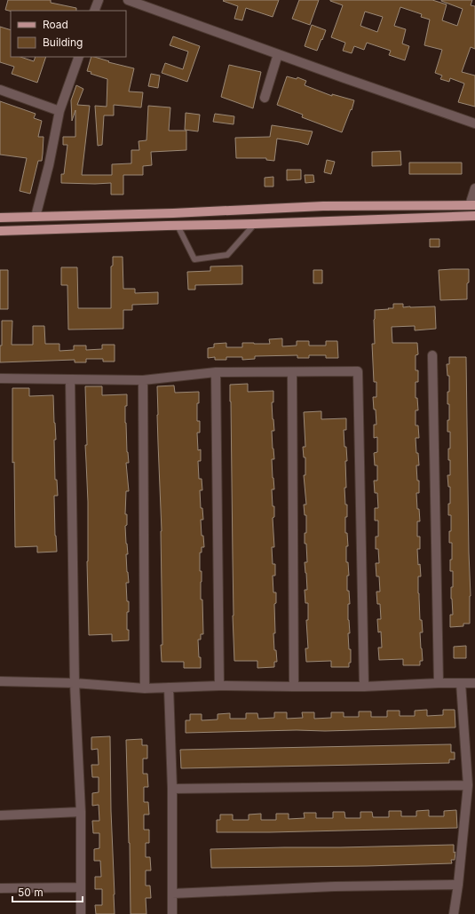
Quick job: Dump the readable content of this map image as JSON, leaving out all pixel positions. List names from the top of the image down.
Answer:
{
  "legend": ["Road", "Building"],
  "scale_bar": "50 m"
}
